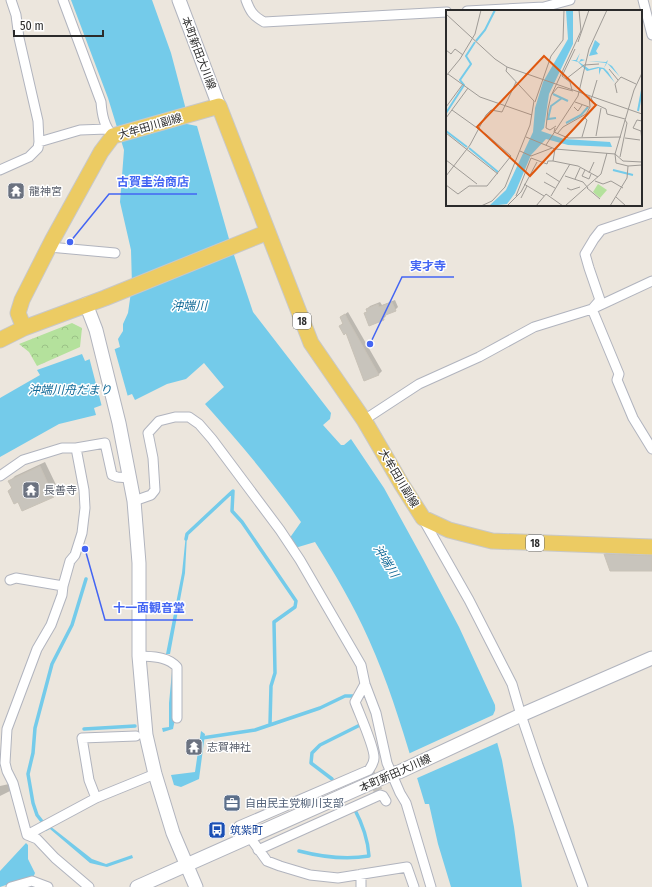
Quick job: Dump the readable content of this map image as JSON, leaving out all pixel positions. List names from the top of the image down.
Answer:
{
  "streets": {
    "main road": ["本町新田大川線", "大牟田川副線", "18"]
  },
  "crossings": [
    ["本町新田大川線", "大牟田川副線"]
  ],
  "water": ["沖端川", "沖端川舟だまり"],
  "places": {
    "temple": ["龍神宮", "長善寺", "志賀神社"],
    "other": ["古賀圭治商店", "実才寺", "十一面観音堂"],
    "office": ["自由民主党柳川支部"],
    "bus stop": ["筑紫町"]
  },
  "scale_bar": "50 m"
}
